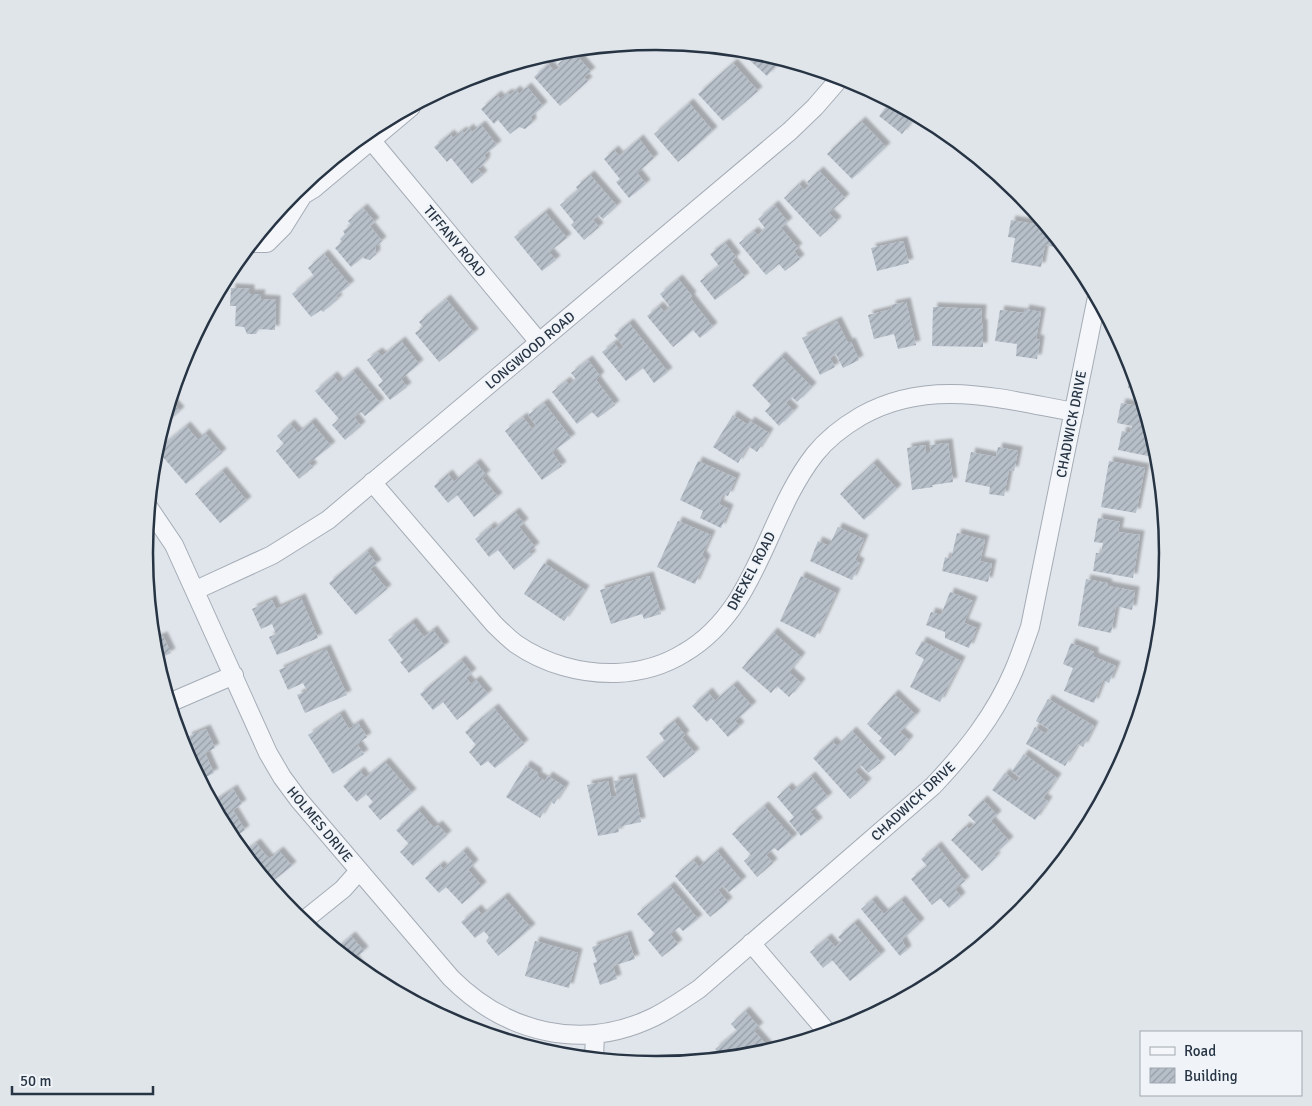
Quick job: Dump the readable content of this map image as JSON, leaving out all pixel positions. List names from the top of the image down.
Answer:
{
  "streets": {
    "street": [
      "TIFFANY ROAD",
      "LONGWOOD ROAD",
      "CHADWICK DRIVE",
      "DREXEL ROAD",
      "HOLMES DRIVE"
    ]
  },
  "crossings": [
    ["TIFFANY ROAD", "LONGWOOD ROAD"],
    ["LONGWOOD ROAD", "DREXEL ROAD"],
    ["LONGWOOD ROAD", "HOLMES DRIVE"],
    ["CHADWICK DRIVE", "DREXEL ROAD"],
    ["CHADWICK DRIVE", "HOLMES DRIVE"]
  ],
  "legend": ["Road", "Building"],
  "scale_bar": "50 m"
}
